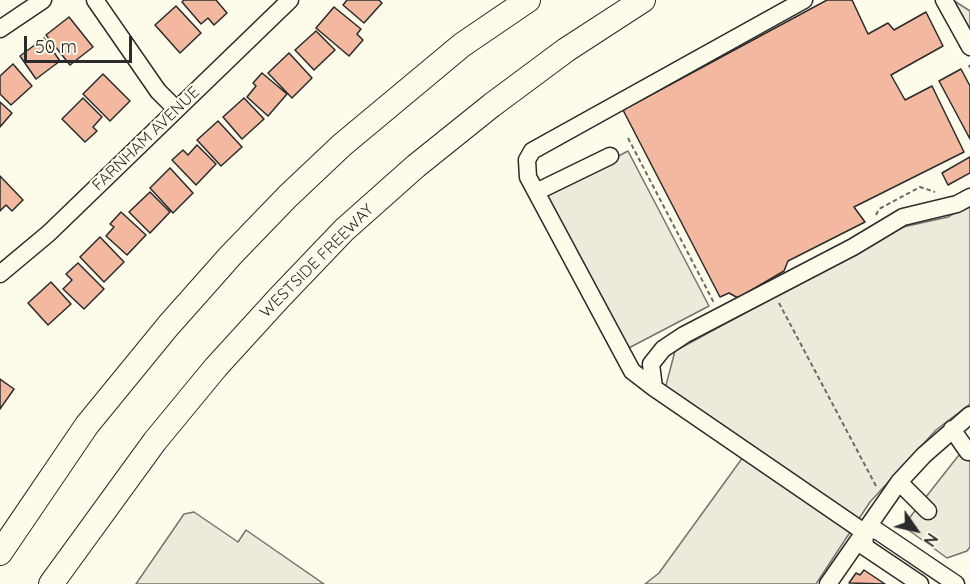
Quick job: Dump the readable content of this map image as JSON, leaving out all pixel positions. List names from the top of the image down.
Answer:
{
  "streets": {
    "highway": ["WESTSIDE FREEWAY"],
    "street": ["FARNHAM AVENUE"]
  },
  "scale_bar": "50 m",
  "north": "bottom right"
}
